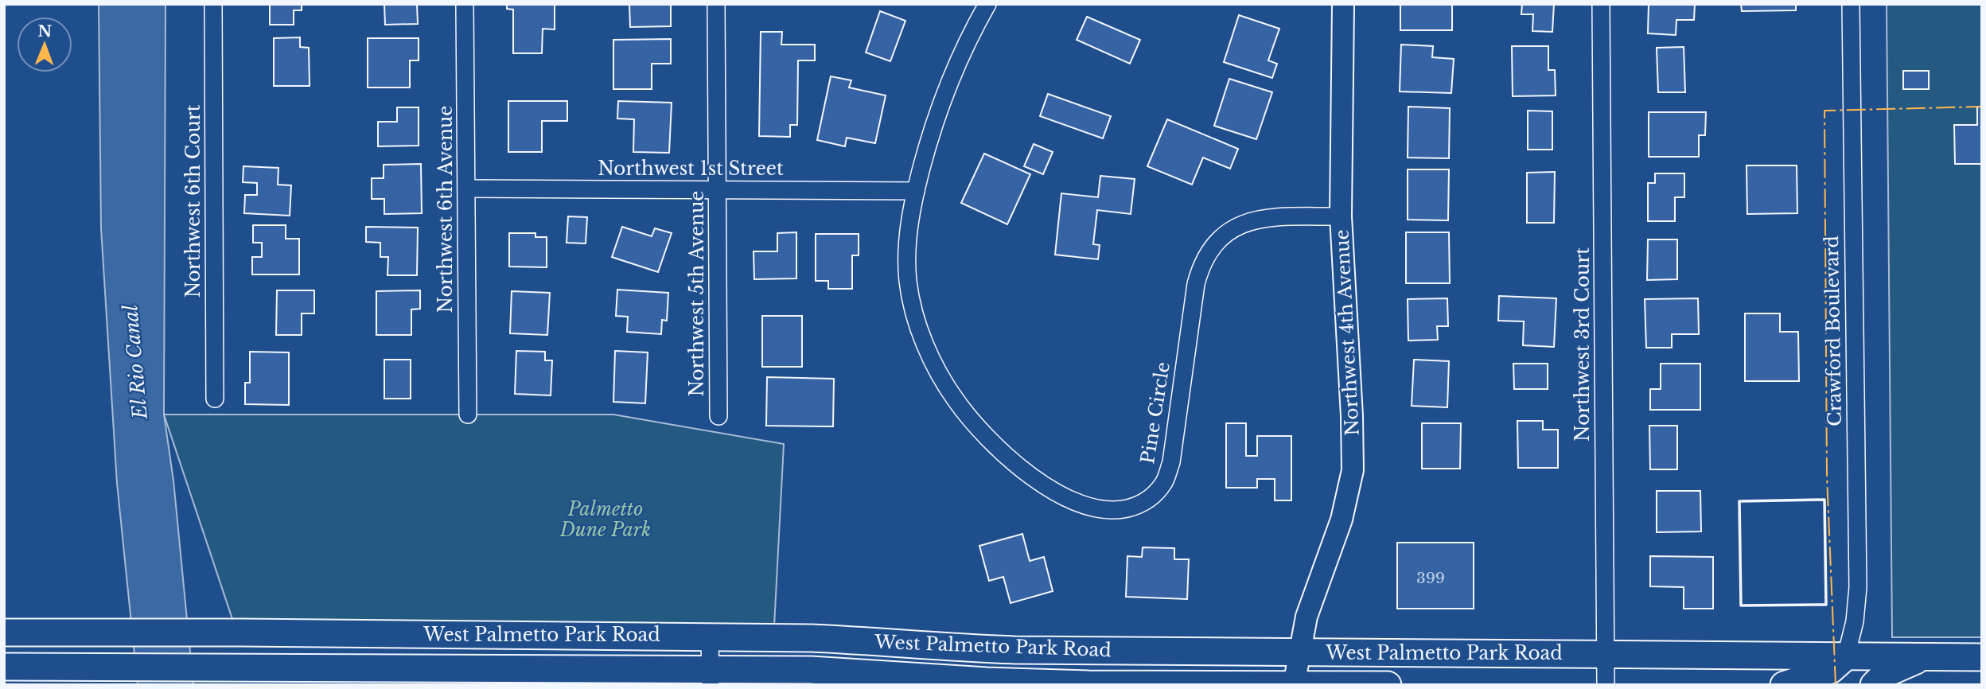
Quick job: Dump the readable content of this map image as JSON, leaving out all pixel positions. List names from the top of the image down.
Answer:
{
  "streets": {
    "main road": ["West Palmetto Park Road"],
    "street": [
      "Northwest 1st Street",
      "Northwest 6th Court",
      "Northwest 6th Avenue",
      "Northwest 5th Avenue",
      "Crawford Boulevard",
      "Northwest 4th Avenue",
      "Northwest 3rd Court",
      "Pine Circle"
    ]
  },
  "crossings": [
    ["Northwest 1st Street", "Northwest 6th Avenue"],
    ["Northwest 1st Street", "Northwest 5th Avenue"],
    ["Northwest 1st Street", "Pine Circle"],
    ["Crawford Boulevard", "West Palmetto Park Road"],
    ["Northwest 4th Avenue", "Pine Circle"],
    ["Northwest 4th Avenue", "West Palmetto Park Road"],
    ["Northwest 3rd Court", "West Palmetto Park Road"]
  ],
  "water": ["El Rio Canal"],
  "parks": ["Palmetto Dune Park"],
  "house_numbers": ["399"],
  "north": "top"
}
